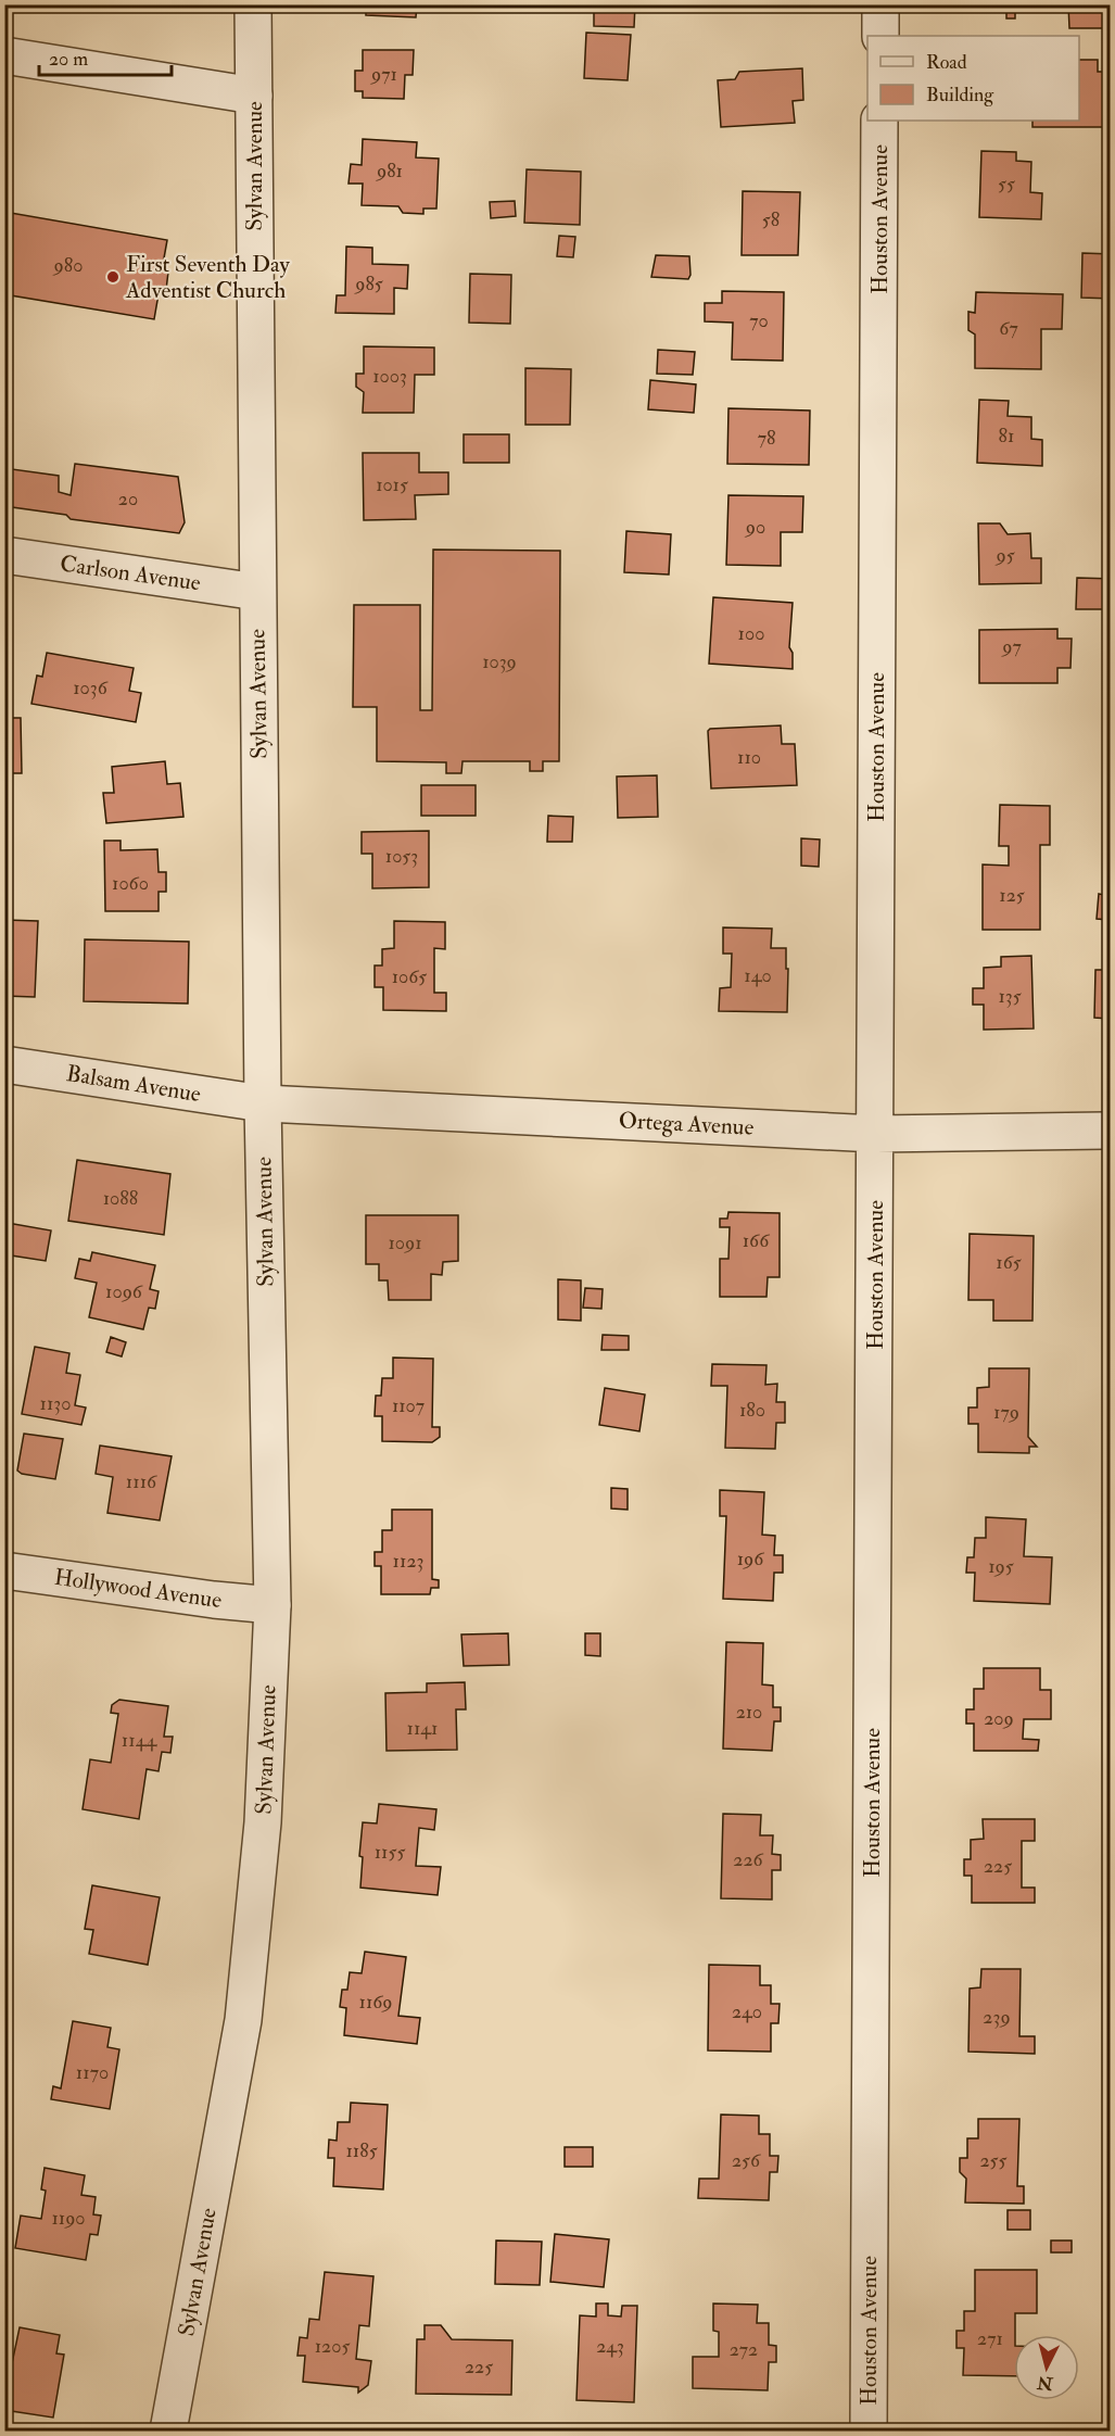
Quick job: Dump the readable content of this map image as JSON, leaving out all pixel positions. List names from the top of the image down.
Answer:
{
  "streets": {
    "street": [
      "Sylvan Avenue",
      "Houston Avenue",
      "Carlson Avenue",
      "Balsam Avenue",
      "Ortega Avenue",
      "Hollywood Avenue"
    ]
  },
  "crossings": [
    ["Sylvan Avenue", "Carlson Avenue"],
    ["Sylvan Avenue", "Balsam Avenue"],
    ["Sylvan Avenue", "Ortega Avenue"],
    ["Sylvan Avenue", "Hollywood Avenue"],
    ["Houston Avenue", "Ortega Avenue"],
    ["Balsam Avenue", "Ortega Avenue"]
  ],
  "places": ["First Seventh Day Adventist Church"],
  "house_numbers": [
    "971",
    "981",
    "55",
    "58",
    "980",
    "985",
    "70",
    "67",
    "1003",
    "81",
    "78",
    "1015",
    "20",
    "90",
    "95",
    "100",
    "97",
    "1039",
    "1036",
    "110",
    "1053",
    "1060",
    "125",
    "140",
    "1065",
    "135",
    "1088",
    "166",
    "1091",
    "165",
    "1096",
    "1130",
    "1107",
    "180",
    "179",
    "1116",
    "196",
    "1123",
    "195",
    "210",
    "209",
    "1141",
    "1144",
    "1155",
    "226",
    "225",
    "1169",
    "240",
    "239",
    "1170",
    "1185",
    "256",
    "255",
    "1190",
    "271",
    "1205",
    "243",
    "272",
    "225"
  ],
  "legend": ["Road", "Building"],
  "scale_bar": "20 m",
  "north": "bottom"
}
